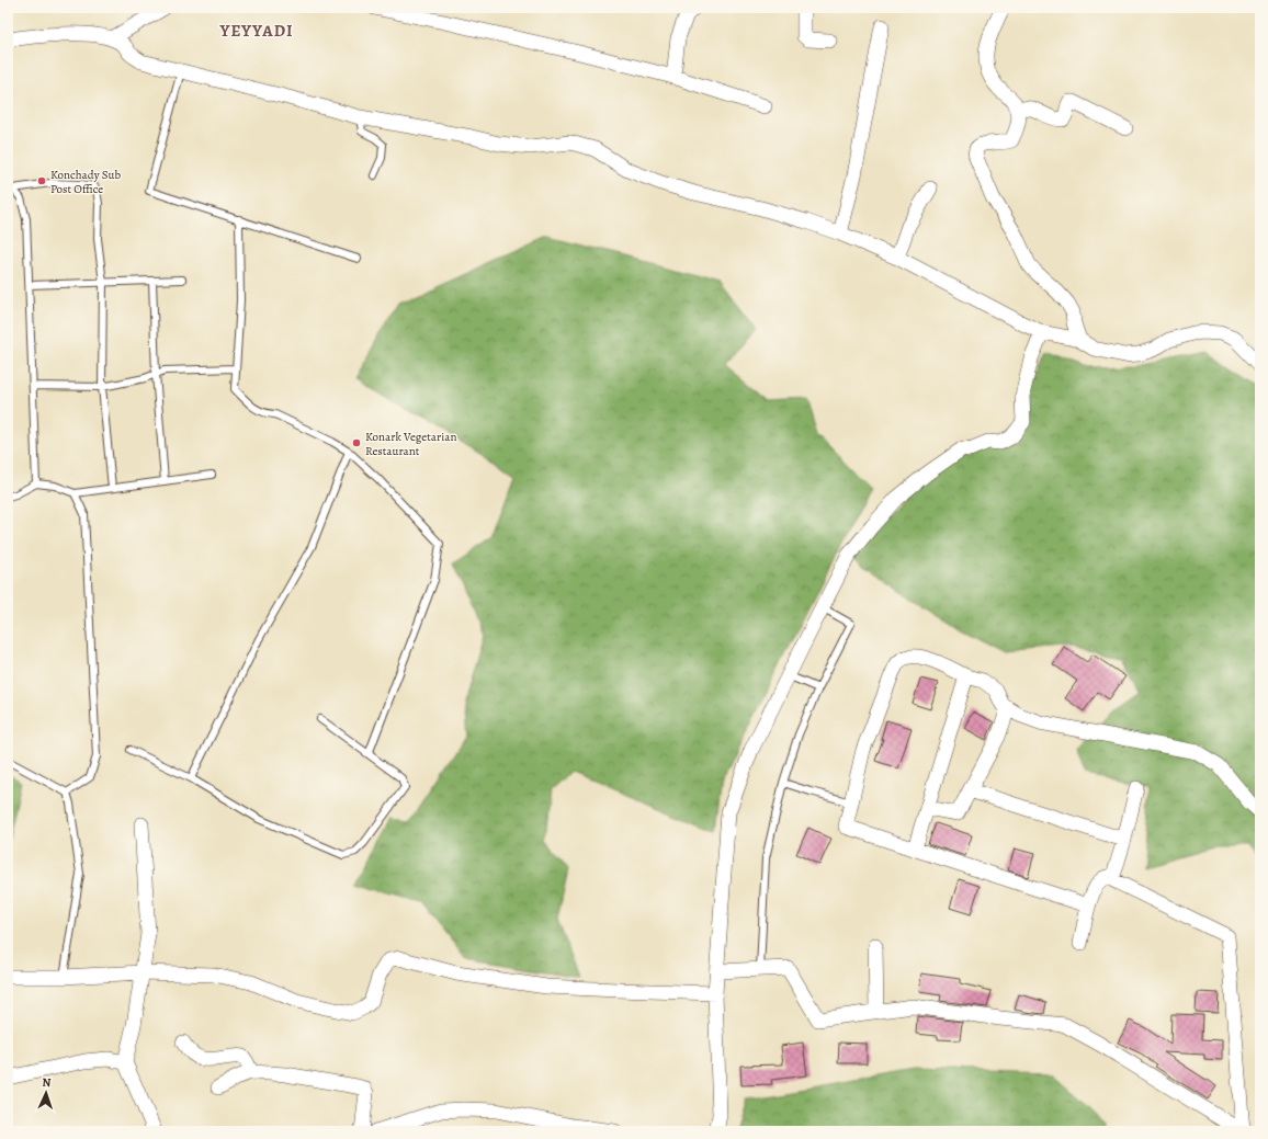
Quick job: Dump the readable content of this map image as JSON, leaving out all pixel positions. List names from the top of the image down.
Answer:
{
  "districts": ["YEYYADI"],
  "places": ["Konchady Sub Post Office", "Konark Vegetarian Restaurant"],
  "north": "top"
}
